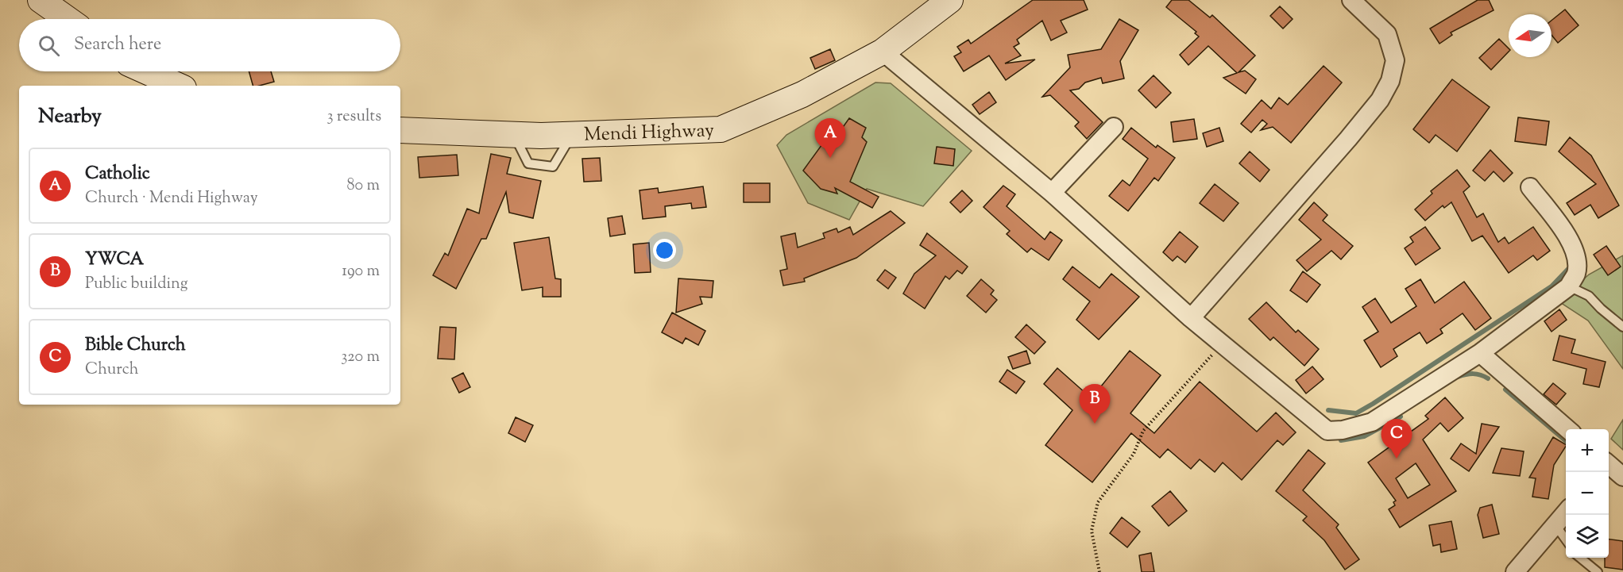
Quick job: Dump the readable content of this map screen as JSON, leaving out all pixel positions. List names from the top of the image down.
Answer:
{
  "streets": {
    "main road": ["Mendi Highway"]
  },
  "north": "left",
  "page": {
    "search": "Search here",
    "heading": ["Nearby", "3 results"],
    "pins": ["A", "B", "C"],
    "list": [
      {
        "mark": "A",
        "name": "Catholic",
        "note": "Church · Mendi Highway",
        "value": "80 m"
      },
      {
        "mark": "B",
        "name": "YWCA",
        "note": "Public building",
        "value": "190 m"
      },
      {
        "mark": "C",
        "name": "Bible Church",
        "note": "Church",
        "value": "320 m"
      }
    ],
    "map_buttons": ["+", "−"]
  }
}
